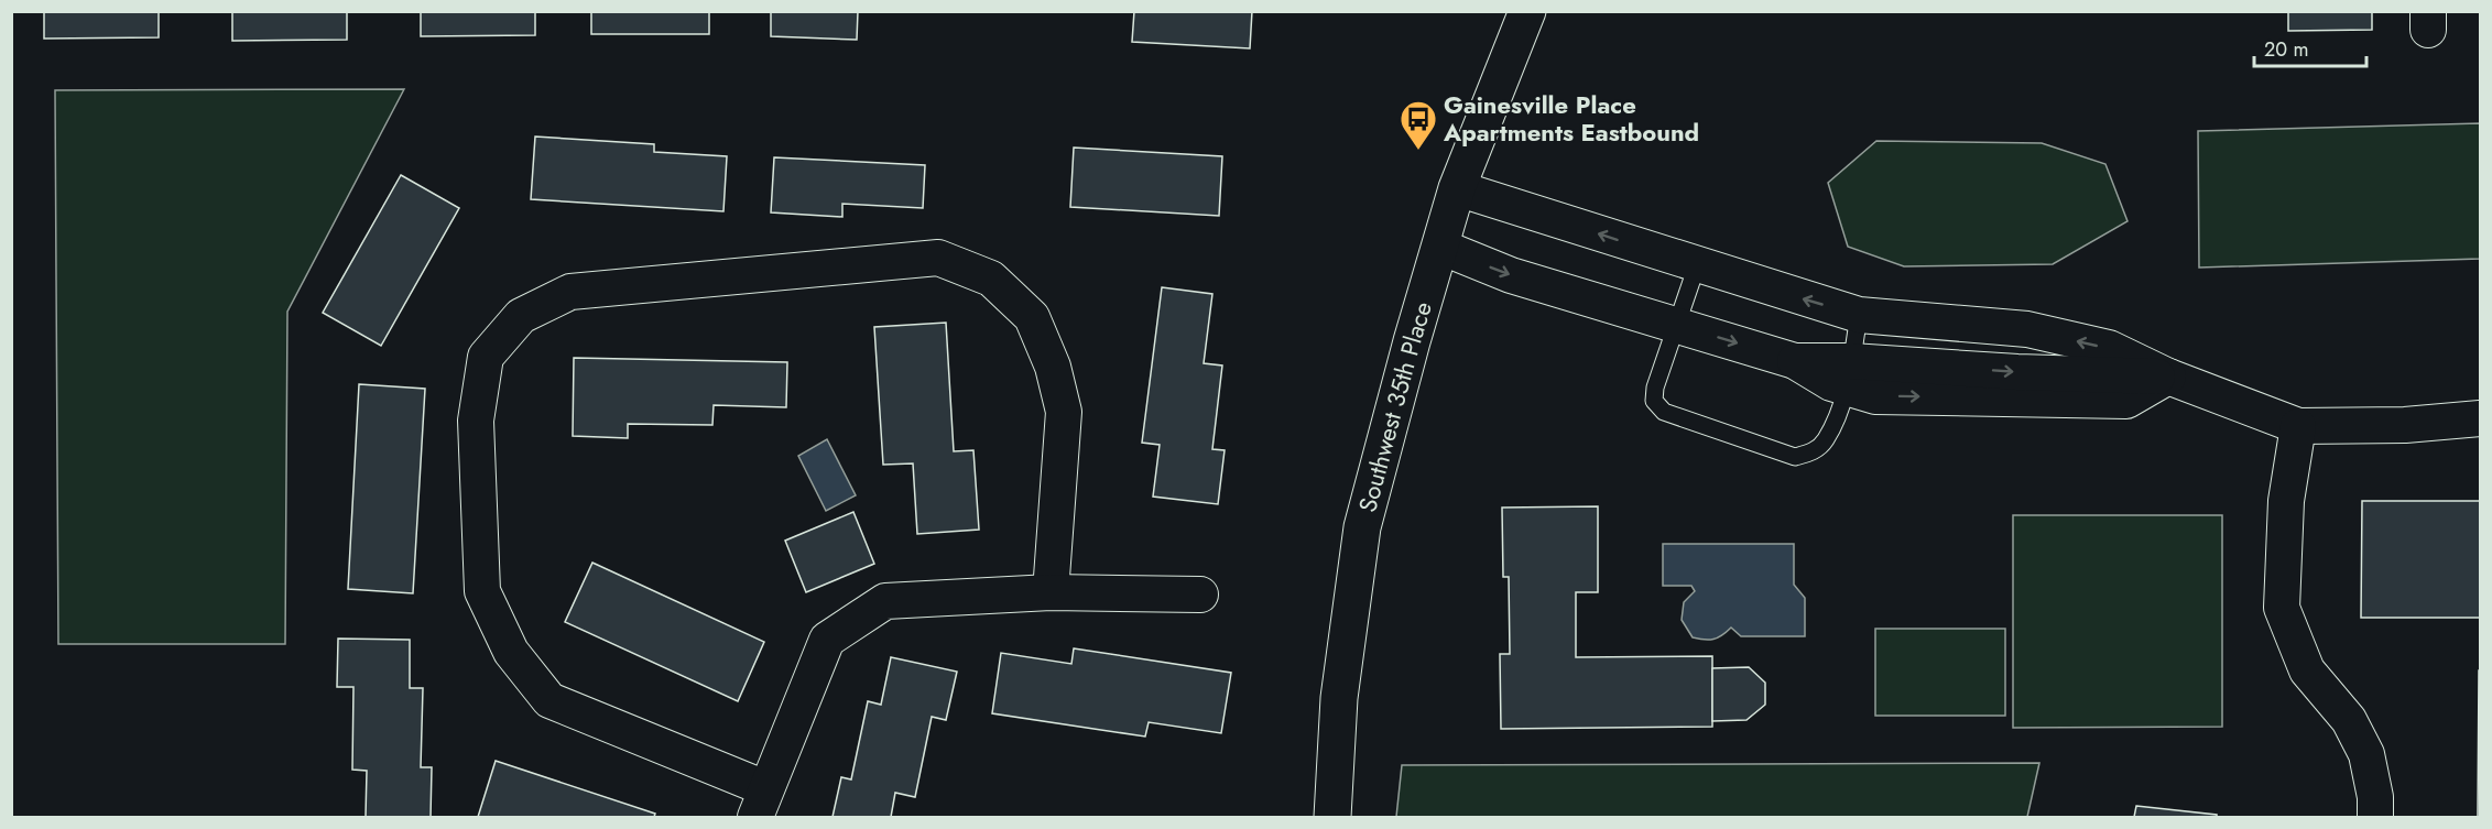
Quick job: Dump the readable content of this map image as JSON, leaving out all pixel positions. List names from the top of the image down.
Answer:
{
  "streets": {
    "street": ["Southwest 35th Place"]
  },
  "places": {
    "bus stop": ["Gainesville Place Apartments Eastbound"]
  },
  "scale_bar": "20 m"
}
